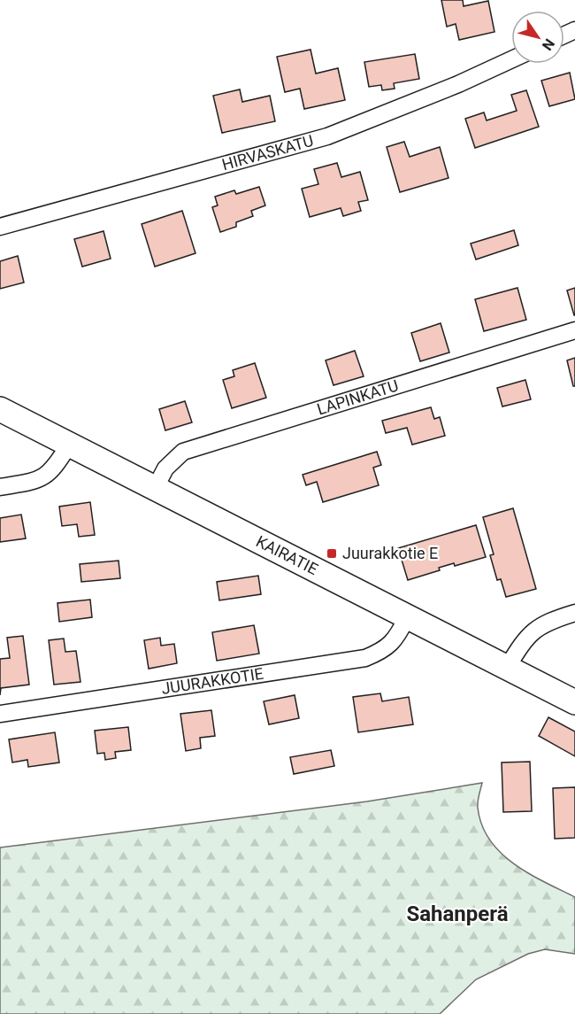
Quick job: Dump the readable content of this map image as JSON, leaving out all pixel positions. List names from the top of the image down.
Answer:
{
  "streets": {
    "main road": ["KAIRATIE"],
    "street": ["HIRVASKATU", "LAPINKATU", "JUURAKKOTIE"]
  },
  "crossings": [
    ["LAPINKATU", "KAIRATIE"],
    ["KAIRATIE", "JUURAKKOTIE"]
  ],
  "districts": ["Sahanperä"],
  "places": {
    "transit": ["Juurakkotie E"]
  },
  "north": "bottom right"
}
